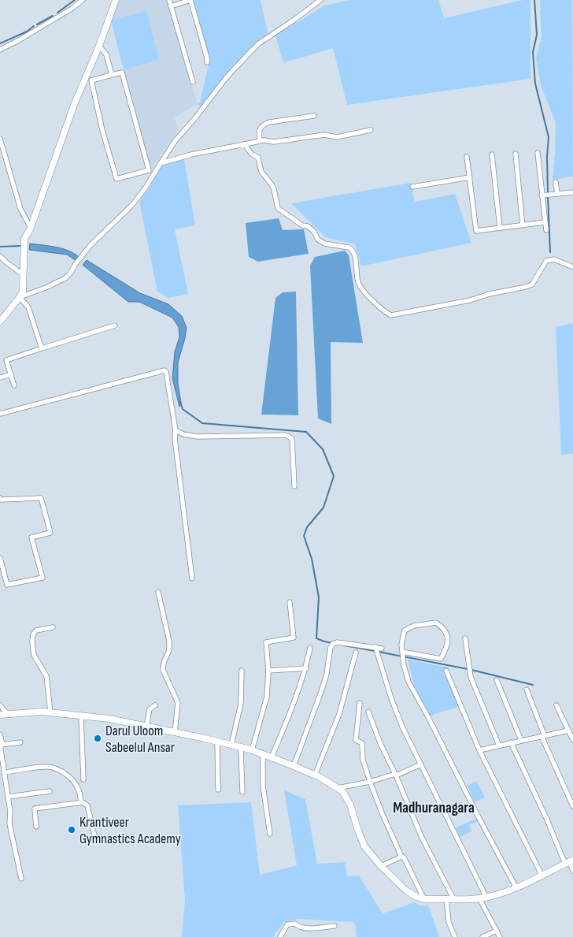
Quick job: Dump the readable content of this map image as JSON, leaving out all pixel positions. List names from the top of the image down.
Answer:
{
  "districts": ["Madhuranagara"],
  "places": ["Darul Uloom Sabeelul Ansar", "Krantiveer Gymnastics Academy"]
}
